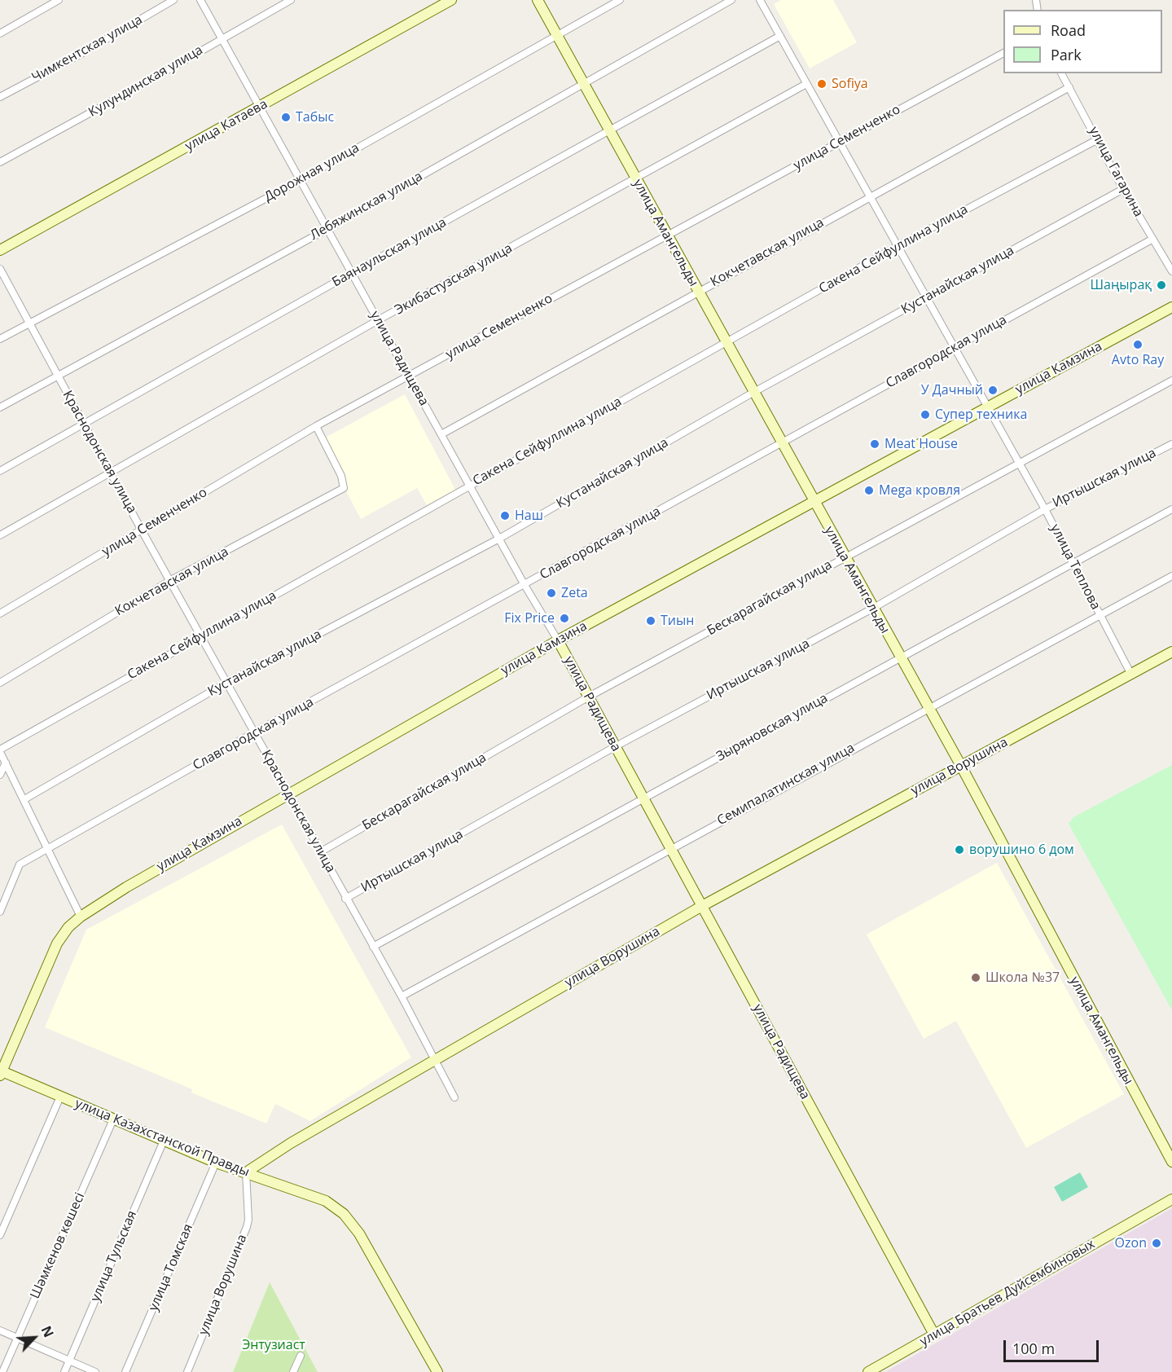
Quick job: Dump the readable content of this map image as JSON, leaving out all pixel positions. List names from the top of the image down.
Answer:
{
  "streets": {
    "street": [
      "Чимкентская улица",
      "Кулундинская улица",
      "улица Катаева",
      "улица Семенченко",
      "улица Гагарина",
      "Дорожная улица",
      "Лебяжинская улица",
      "улица Амангельды",
      "Сакена Сейфуллина улица",
      "Баянаульская улица",
      "Кокчетавская улица",
      "Экибастузская улица",
      "Кустанайская улица",
      "Славгородская улица",
      "улица Радищева",
      "улица Камзина",
      "Краснодонская улица",
      "Иртышская улица",
      "улица Теплова",
      "Бескарагайская улица",
      "Зыряновская улица",
      "улица Ворушина",
      "Семипалатинская улица",
      "улица Казахстанской Правды",
      "Шәмкенов көшесі",
      "улица Тульская",
      "улица Томская",
      "улица Братьев Дуйсембиновых"
    ]
  },
  "crossings": [
    ["Кулундинская улица", "улица Радищева"],
    ["улица Катаева", "улица Радищева"],
    ["улица Семенченко", "улица Амангельды"],
    ["улица Семенченко", "Кокчетавская улица"],
    ["улица Семенченко", "улица Радищева"],
    ["улица Семенченко", "Краснодонская улица"],
    ["улица Семенченко", "улица Теплова"],
    ["улица Гагарина", "Сакена Сейфуллина улица"],
    ["улица Гагарина", "Кокчетавская улица"],
    ["улица Гагарина", "Кустанайская улица"],
    ["улица Гагарина", "Славгородская улица"],
    ["Дорожная улица", "улица Амангельды"],
    ["Дорожная улица", "улица Радищева"],
    ["Дорожная улица", "Краснодонская улица"],
    ["Лебяжинская улица", "улица Амангельды"],
    ["Лебяжинская улица", "улица Радищева"],
    ["Лебяжинская улица", "Краснодонская улица"],
    ["улица Амангельды", "Сакена Сейфуллина улица"],
    ["улица Амангельды", "Баянаульская улица"],
    ["улица Амангельды", "Кокчетавская улица"],
    ["улица Амангельды", "Экибастузская улица"],
    ["улица Амангельды", "Кустанайская улица"],
    ["улица Амангельды", "Славгородская улица"],
    ["улица Амангельды", "улица Камзина"],
    ["улица Амангельды", "Иртышская улица"],
    ["улица Амангельды", "Бескарагайская улица"],
    ["улица Амангельды", "Зыряновская улица"],
    ["улица Амангельды", "улица Ворушина"],
    ["улица Амангельды", "Семипалатинская улица"],
    ["Сакена Сейфуллина улица", "улица Радищева"],
    ["Сакена Сейфуллина улица", "Краснодонская улица"],
    ["Сакена Сейфуллина улица", "улица Теплова"],
    ["Баянаульская улица", "улица Радищева"],
    ["Баянаульская улица", "Краснодонская улица"],
    ["Баянаульская улица", "улица Теплова"],
    ["Кокчетавская улица", "улица Радищева"],
    ["Кокчетавская улица", "Краснодонская улица"],
    ["Кокчетавская улица", "улица Теплова"],
    ["Экибастузская улица", "улица Радищева"],
    ["Экибастузская улица", "Краснодонская улица"],
    ["Экибастузская улица", "улица Теплова"],
    ["Кустанайская улица", "улица Радищева"],
    ["Кустанайская улица", "Краснодонская улица"],
    ["Кустанайская улица", "улица Теплова"],
    ["Славгородская улица", "улица Радищева"],
    ["Славгородская улица", "Краснодонская улица"],
    ["Славгородская улица", "улица Теплова"],
    ["улица Радищева", "улица Камзина"],
    ["улица Радищева", "Иртышская улица"],
    ["улица Радищева", "Бескарагайская улица"],
    ["улица Радищева", "Зыряновская улица"],
    ["улица Радищева", "улица Ворушина"],
    ["улица Радищева", "Семипалатинская улица"],
    ["улица Радищева", "улица Братьев Дуйсембиновых"],
    ["улица Камзина", "Краснодонская улица"],
    ["улица Камзина", "улица Теплова"],
    ["улица Камзина", "улица Казахстанской Правды"],
    ["Краснодонская улица", "Иртышская улица"],
    ["Краснодонская улица", "Бескарагайская улица"],
    ["Краснодонская улица", "Зыряновская улица"],
    ["Краснодонская улица", "улица Ворушина"],
    ["Краснодонская улица", "Семипалатинская улица"],
    ["Иртышская улица", "улица Теплова"],
    ["улица Теплова", "Бескарагайская улица"],
    ["улица Теплова", "Зыряновская улица"],
    ["улица Теплова", "улица Ворушина"],
    ["улица Теплова", "Семипалатинская улица"],
    ["улица Ворушина", "улица Казахстанской Правды"],
    ["улица Казахстанской Правды", "Шәмкенов көшесі"],
    ["улица Казахстанской Правды", "улица Тульская"],
    ["улица Казахстанской Правды", "улица Томская"]
  ],
  "parks": ["Энтузиаст"],
  "places": [
    "Sofiya",
    "Табыс",
    "Шаңырақ",
    "Avto Ray",
    "У Дачный",
    "Супер техника",
    "Meat House",
    "Mega кровля",
    "Наш",
    "Zeta",
    "Fix Price",
    "Тиын",
    "ворушино 6 дом",
    "Школа №37",
    "Ozon"
  ],
  "legend": ["Road", "Park"],
  "scale_bar": "100 m",
  "north": "top right"
}
